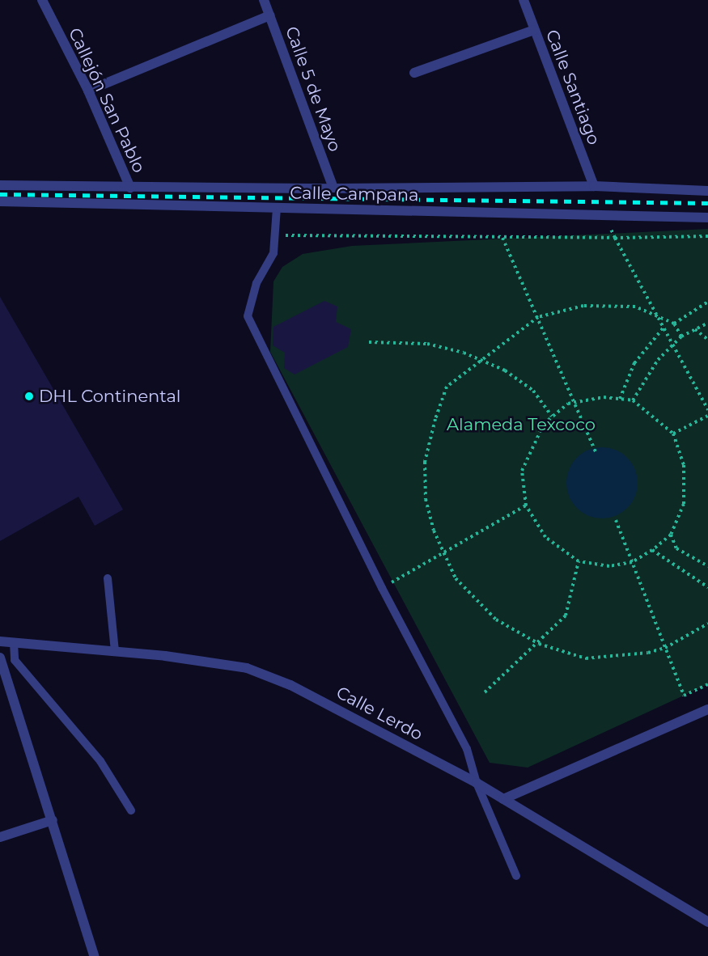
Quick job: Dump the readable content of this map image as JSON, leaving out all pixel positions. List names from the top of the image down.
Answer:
{
  "streets": {
    "street": [
      "Calle Santiago",
      "Calle 5 de Mayo",
      "Callejón San Pablo",
      "Calle Campana",
      "Calle Lerdo"
    ]
  },
  "crossings": [
    ["Calle Santiago", "Calle Campana"],
    ["Calle 5 de Mayo", "Calle Campana"],
    ["Callejón San Pablo", "Calle Campana"]
  ],
  "parks": ["Alameda Texcoco"],
  "places": ["DHL Continental"]
}
